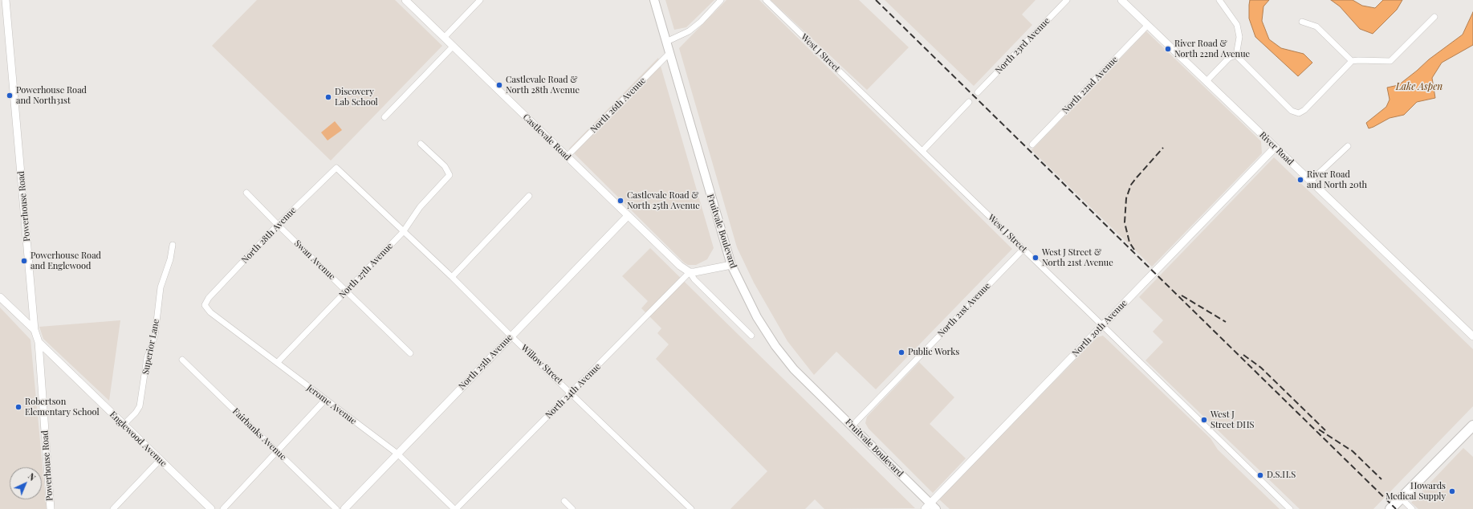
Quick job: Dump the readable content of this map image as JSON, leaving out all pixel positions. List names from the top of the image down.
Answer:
{
  "streets": {
    "main road": ["Fruitvale Boulevard"],
    "street": [
      "North 23rd Avenue",
      "West J Street",
      "North 22nd Avenue",
      "North 26th Avenue",
      "Castlevale Road",
      "River Road",
      "Powerhouse Road",
      "North 28th Avenue",
      "Swan Avenue",
      "North 27th Avenue",
      "North 21st Avenue",
      "North 20th Avenue",
      "Superior Lane",
      "North 25th Avenue",
      "Willow Street",
      "North 24th Avenue",
      "Jerome Avenue",
      "Fairbanks Avenue",
      "Englewood Avenue"
    ]
  },
  "crossings": [
    ["West J Street", "North 21st Avenue"],
    ["West J Street", "North 20th Avenue"],
    ["North 22nd Avenue", "River Road"],
    ["North 26th Avenue", "Castlevale Road"],
    ["North 26th Avenue", "Fruitvale Boulevard"],
    ["Castlevale Road", "North 25th Avenue"],
    ["Castlevale Road", "North 24th Avenue"],
    ["River Road", "North 20th Avenue"],
    ["Powerhouse Road", "Englewood Avenue"],
    ["Fruitvale Boulevard", "North 21st Avenue"],
    ["Fruitvale Boulevard", "North 20th Avenue"],
    ["North 28th Avenue", "Swan Avenue"],
    ["North 28th Avenue", "Willow Street"],
    ["North 28th Avenue", "Jerome Avenue"],
    ["Swan Avenue", "North 27th Avenue"],
    ["North 27th Avenue", "Willow Street"],
    ["North 27th Avenue", "Jerome Avenue"],
    ["Superior Lane", "Englewood Avenue"],
    ["North 25th Avenue", "Willow Street"],
    ["North 25th Avenue", "Jerome Avenue"],
    ["Willow Street", "North 24th Avenue"],
    ["North 24th Avenue", "Jerome Avenue"]
  ],
  "water": ["Lake Aspen"],
  "places": [
    "River Road & North 22nd Avenue",
    "Castlevale Road & North 28th Avenue",
    "Powerhouse Road and North31st",
    "Discovery Lab School",
    "River Road and North 20th",
    "Castlevale Road & North 25th Avenue",
    "West J Street & North 21st Avenue",
    "Powerhouse Road and Englewood",
    "Public Works",
    "Robertson Elementary School",
    "West J Street DHS",
    "D.S.H.S",
    "Howards Medical Supply"
  ],
  "north": "top right"
}
